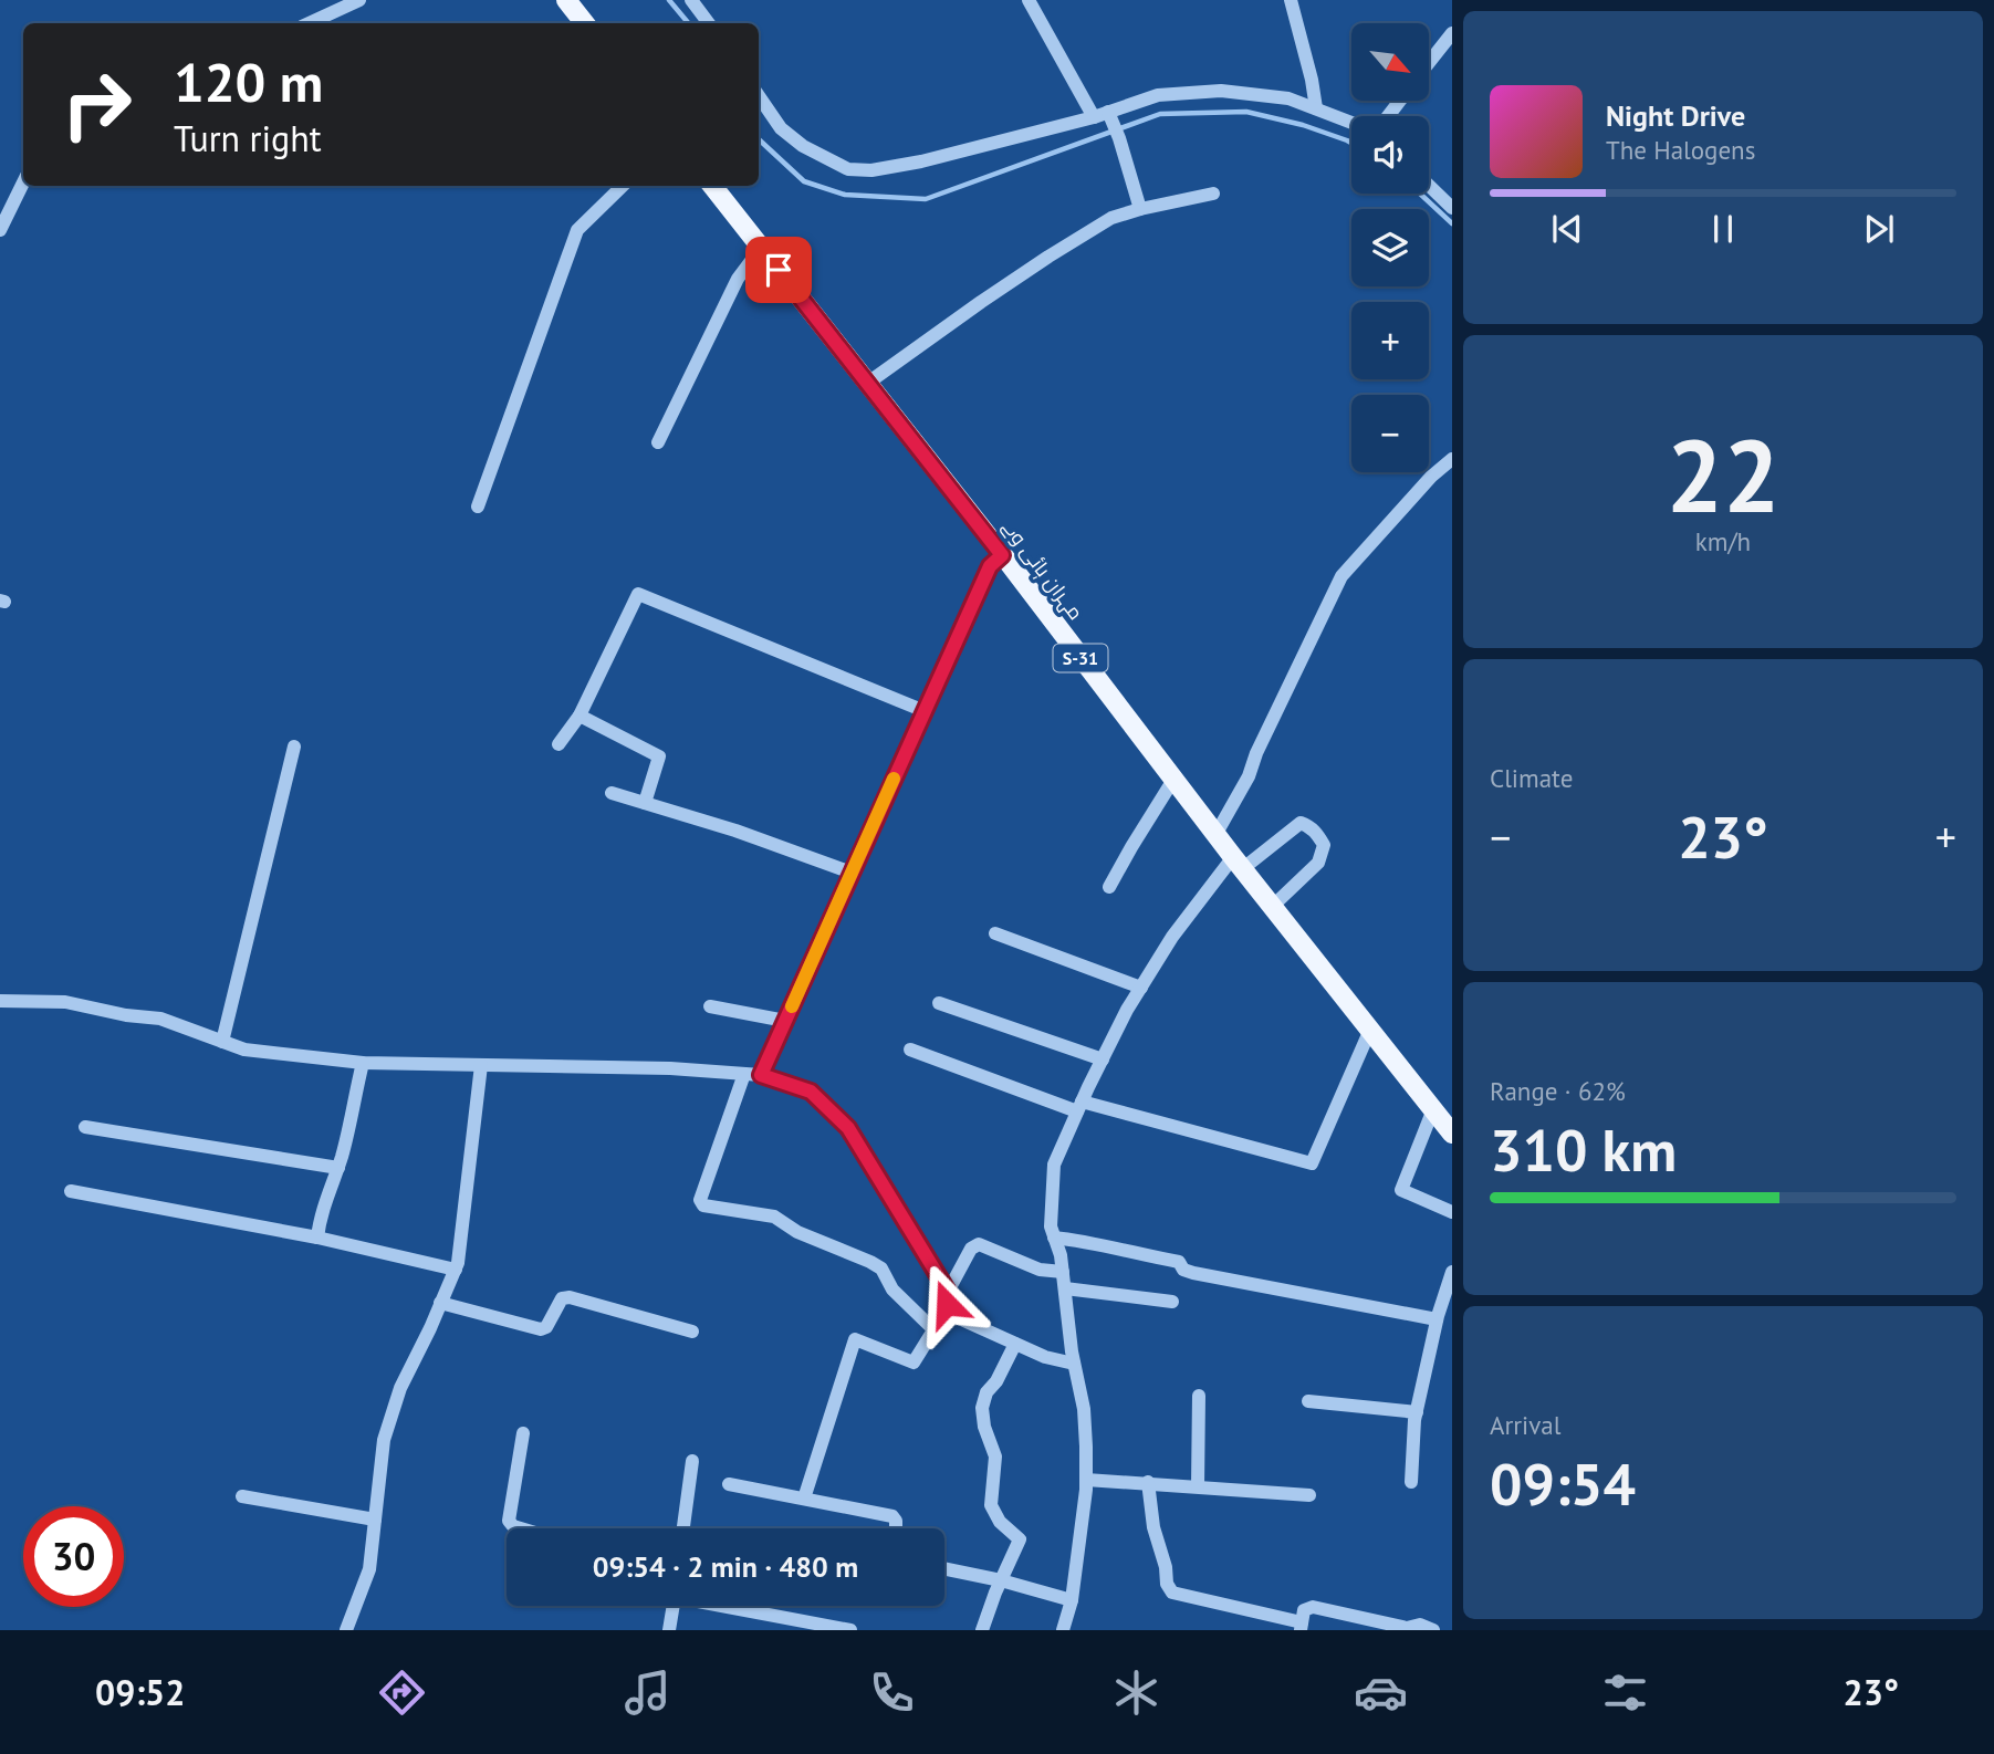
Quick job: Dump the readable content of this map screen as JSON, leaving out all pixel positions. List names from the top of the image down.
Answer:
{
  "streets": {
    "main road": ["مہران ہائی وے", "S-31"]
  },
  "north": "bottom right",
  "page": {
    "map_buttons": ["+", "−"],
    "turn": ["120 m", "Turn right"],
    "song": ["Night Drive", "The Halogens"],
    "tile": [
      ["22", "km/h"],
      "Climate",
      ["Range · 62%", "310 km"],
      ["Arrival", "09:54"]
    ],
    "heat": ["−", "23°", "+"],
    "limit": "30",
    "trip": "09:54 · 2 min · 480 m",
    "tabs": ["09:52", "23°"]
  }
}
